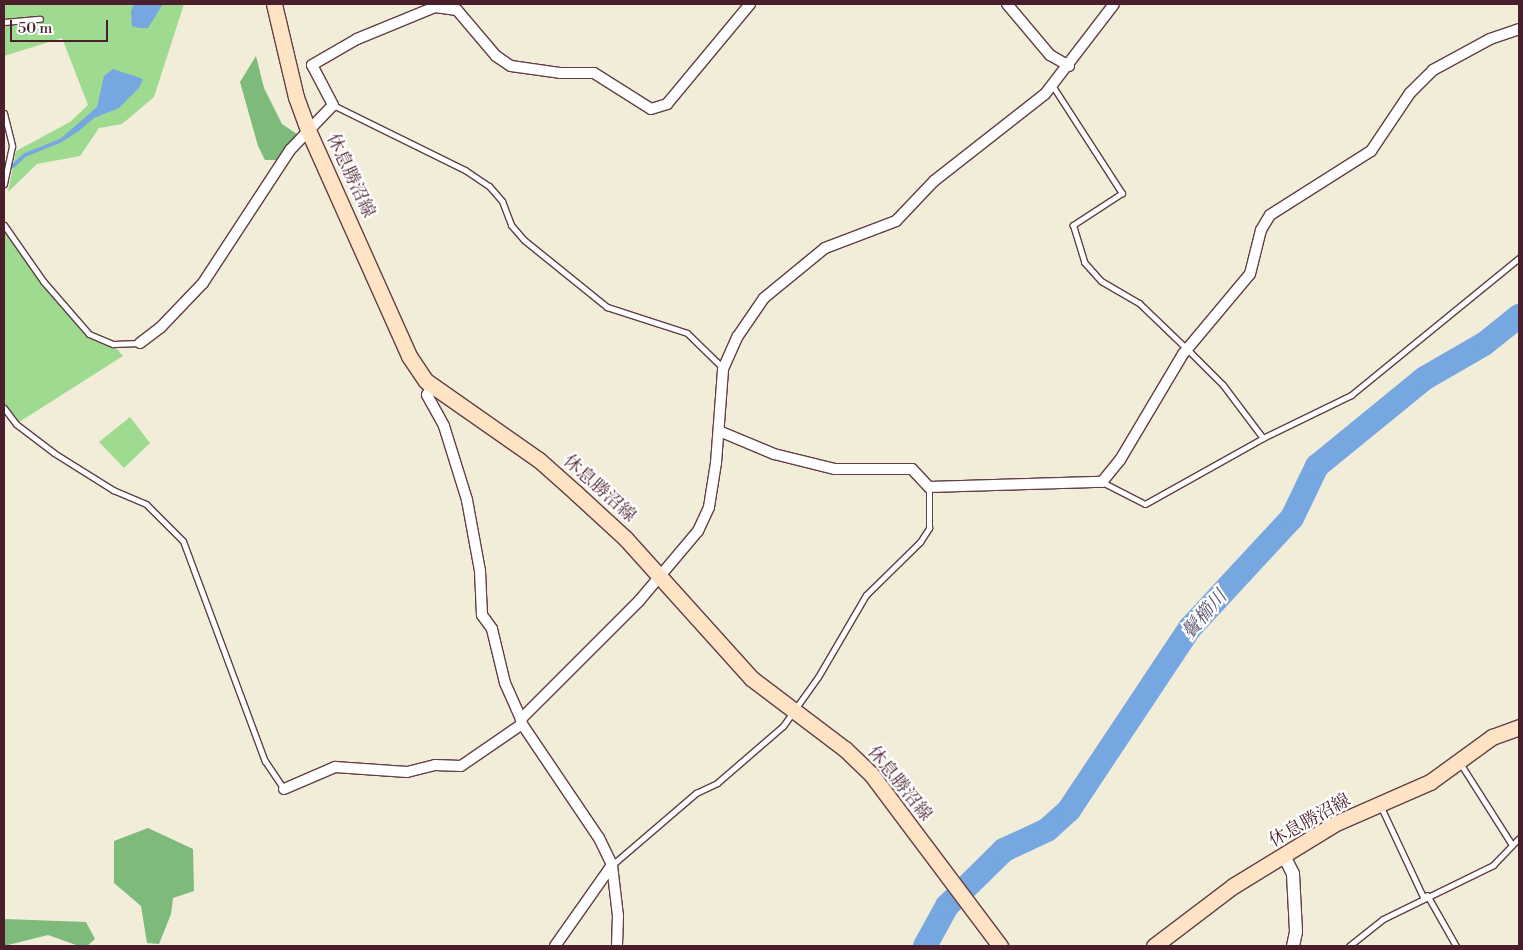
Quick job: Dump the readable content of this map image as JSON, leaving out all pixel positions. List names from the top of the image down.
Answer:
{
  "streets": {
    "main road": ["休息勝沼線"]
  },
  "water": ["鬢櫛川"],
  "scale_bar": "50 m"
}
